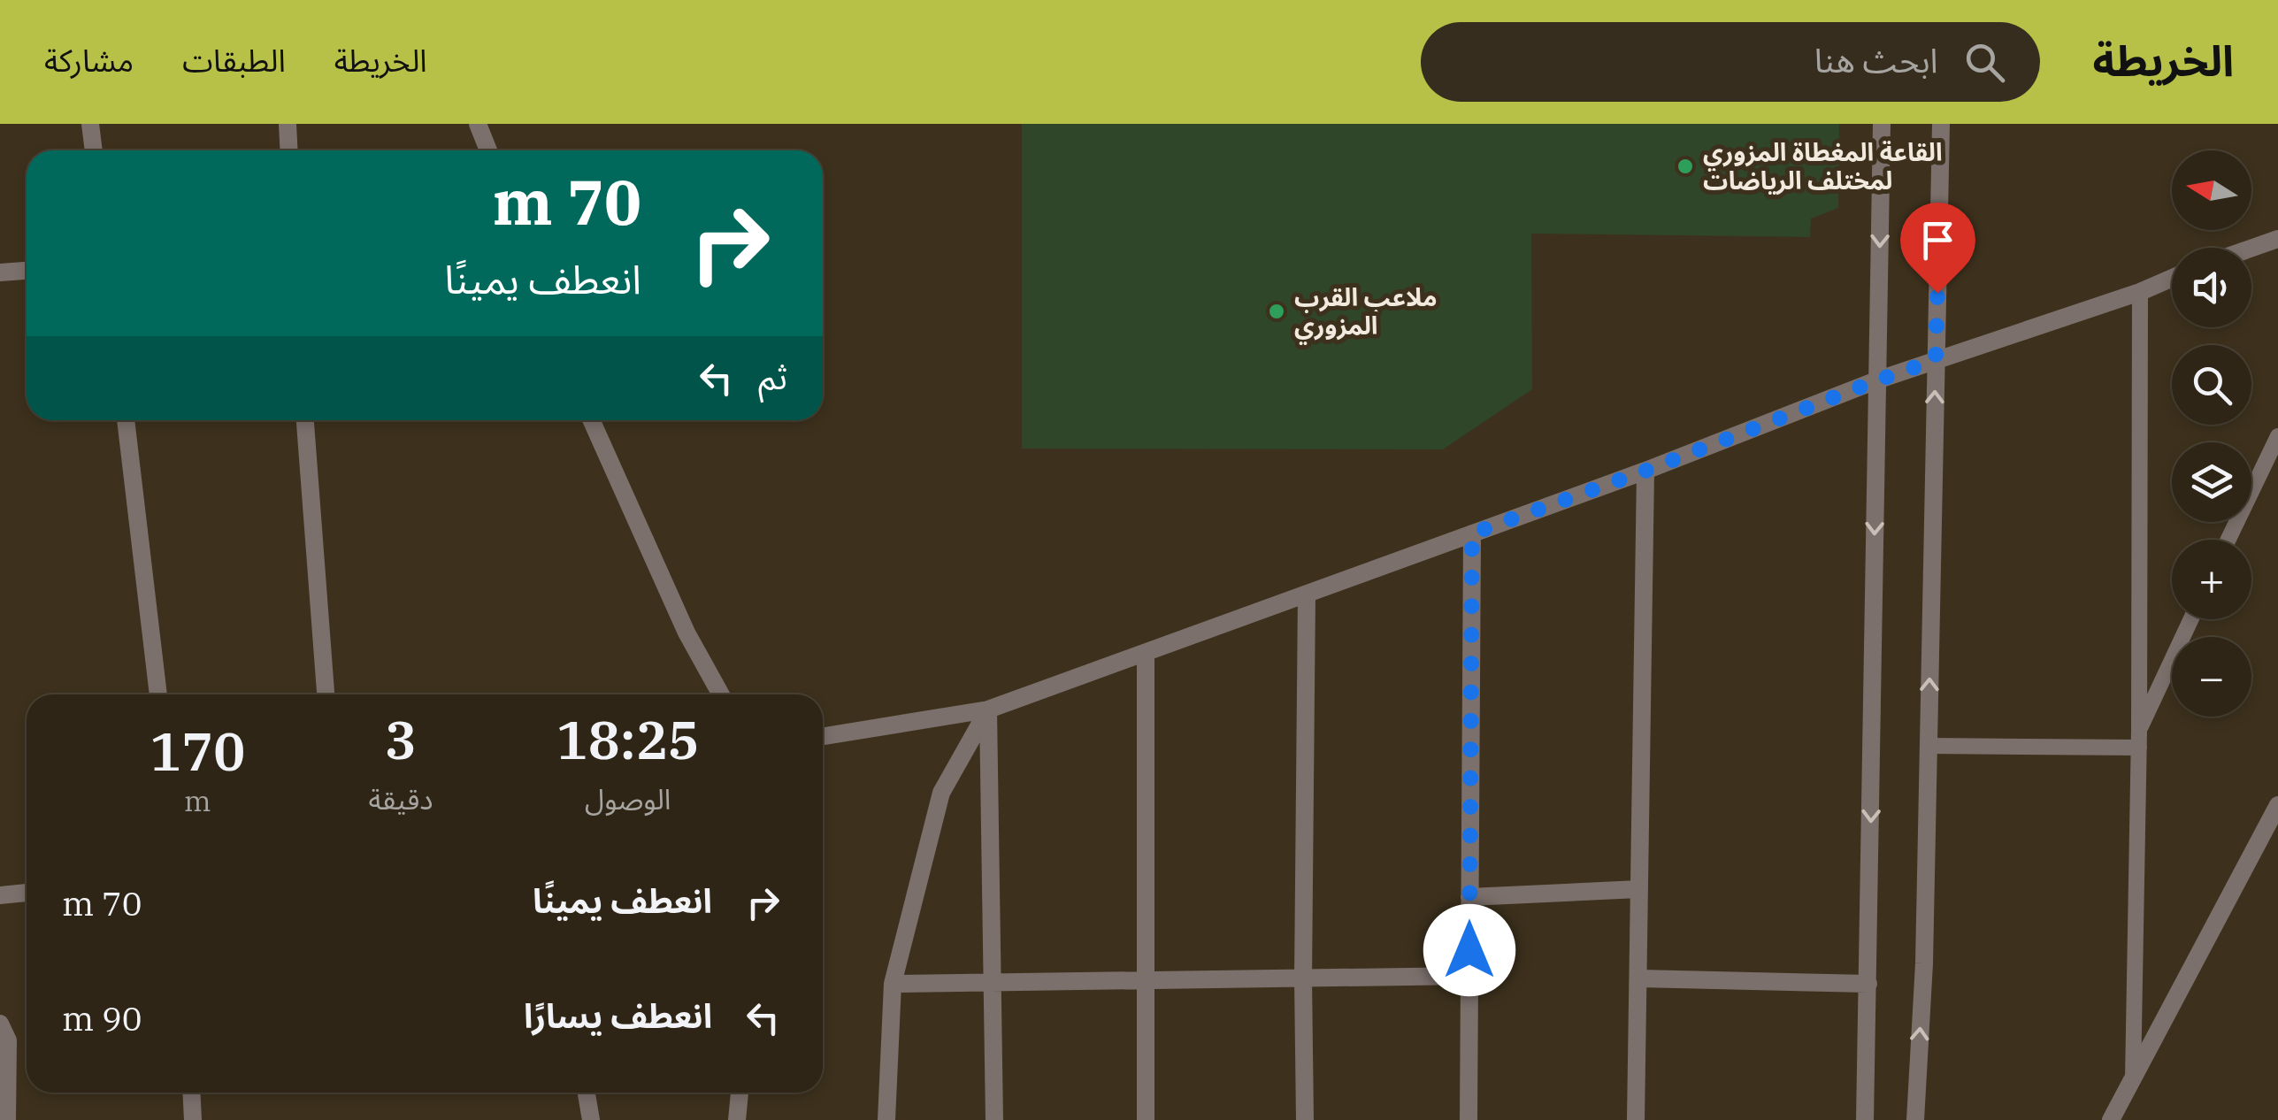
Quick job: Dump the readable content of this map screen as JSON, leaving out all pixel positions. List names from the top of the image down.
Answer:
{
  "places": ["القاعة المغطاة المزوري لمختلف الرياضات", "ملاعب القرب المزوري"],
  "north": "left",
  "page": {
    "header": "الخريطة",
    "search": "ابحث هنا",
    "nav": ["الخريطة", "الطبقات", "مشاركة"],
    "map_buttons": ["+", "−"],
    "turn": ["70 m", "انعطف يمينًا"],
    "then": "ثم",
    "eta": [
      "18:25",
      "الوصول",
      "3",
      "دقيقة",
      "170",
      "m"
    ],
    "list": [
      {
        "name": "انعطف يمينًا",
        "value": "70 m"
      },
      {
        "name": "انعطف يسارًا",
        "value": "90 m"
      }
    ]
  }
}
